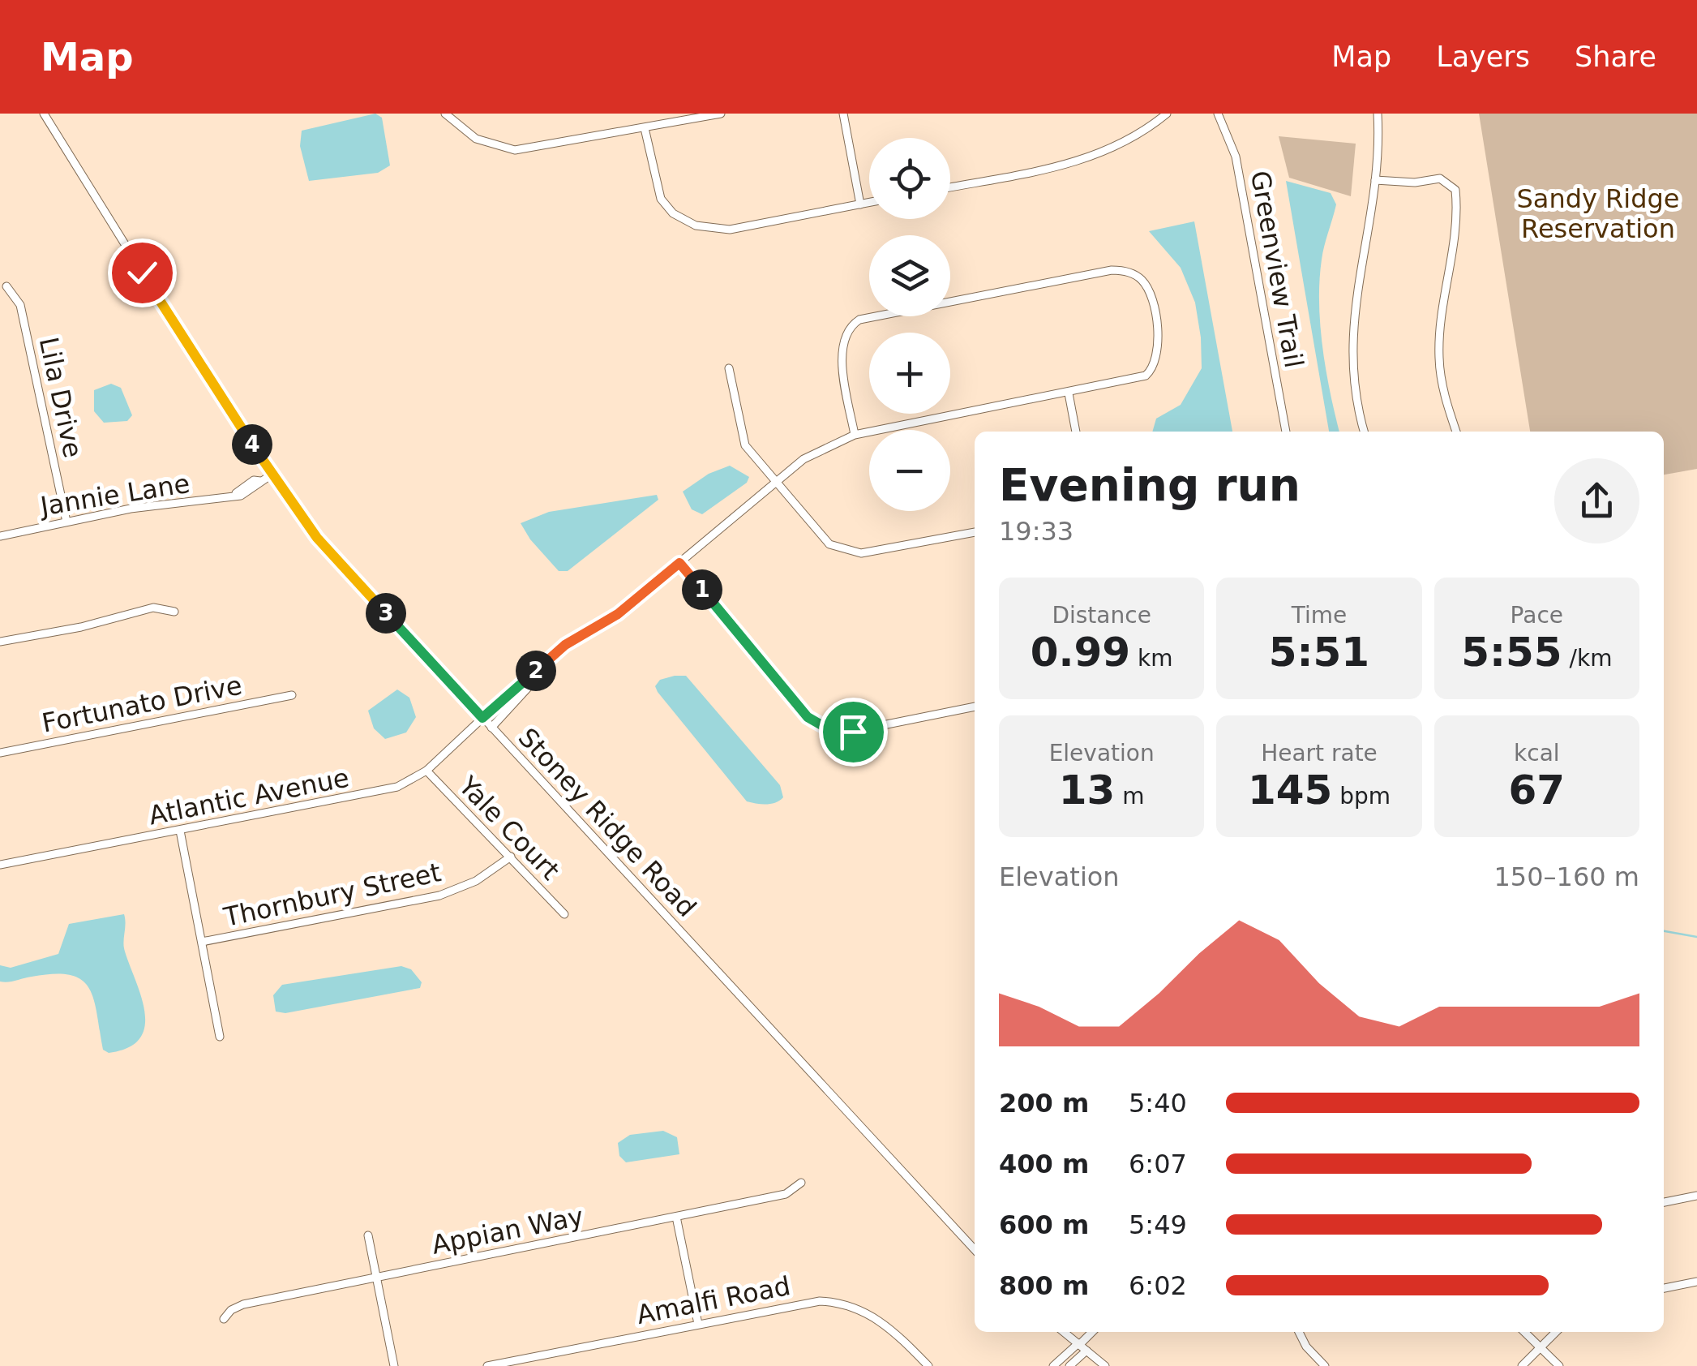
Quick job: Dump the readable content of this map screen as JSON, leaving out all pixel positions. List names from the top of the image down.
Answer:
{
  "streets": {
    "street": [
      "Greenview Trail",
      "Lila Drive",
      "Jannie Lane",
      "Fortunato Drive",
      "Atlantic Avenue",
      "Stoney Ridge Road",
      "Yale Court",
      "Thornbury Street",
      "Appian Way",
      "Amalfi Road"
    ]
  },
  "crossings": [
    ["Lila Drive", "Jannie Lane"],
    ["Jannie Lane", "Stoney Ridge Road"],
    ["Atlantic Avenue", "Stoney Ridge Road"],
    ["Atlantic Avenue", "Yale Court"],
    ["Yale Court", "Thornbury Street"]
  ],
  "parks": ["Sandy Ridge Reservation"],
  "page": {
    "header": "Map",
    "nav": ["Map", "Layers", "Share"],
    "map_buttons": ["+", "−"],
    "pins": [
      "4",
      "1",
      "3",
      "2"
    ],
    "heading": ["Evening run", "19:33"],
    "stats": [
      ["Distance", "0.99 km"],
      ["Time", "5:51"],
      ["Pace", "5:55 /km"],
      ["Elevation", "13 m"],
      ["Heart rate", "145 bpm"],
      ["kcal", "67"]
    ],
    "chart": ["Elevation", "150–160 m"],
    "list": [
      {
        "name": "200 m",
        "note": "5:40"
      },
      {
        "name": "400 m",
        "note": "6:07"
      },
      {
        "name": "600 m",
        "note": "5:49"
      },
      {
        "name": "800 m",
        "note": "6:02"
      }
    ]
  }
}
